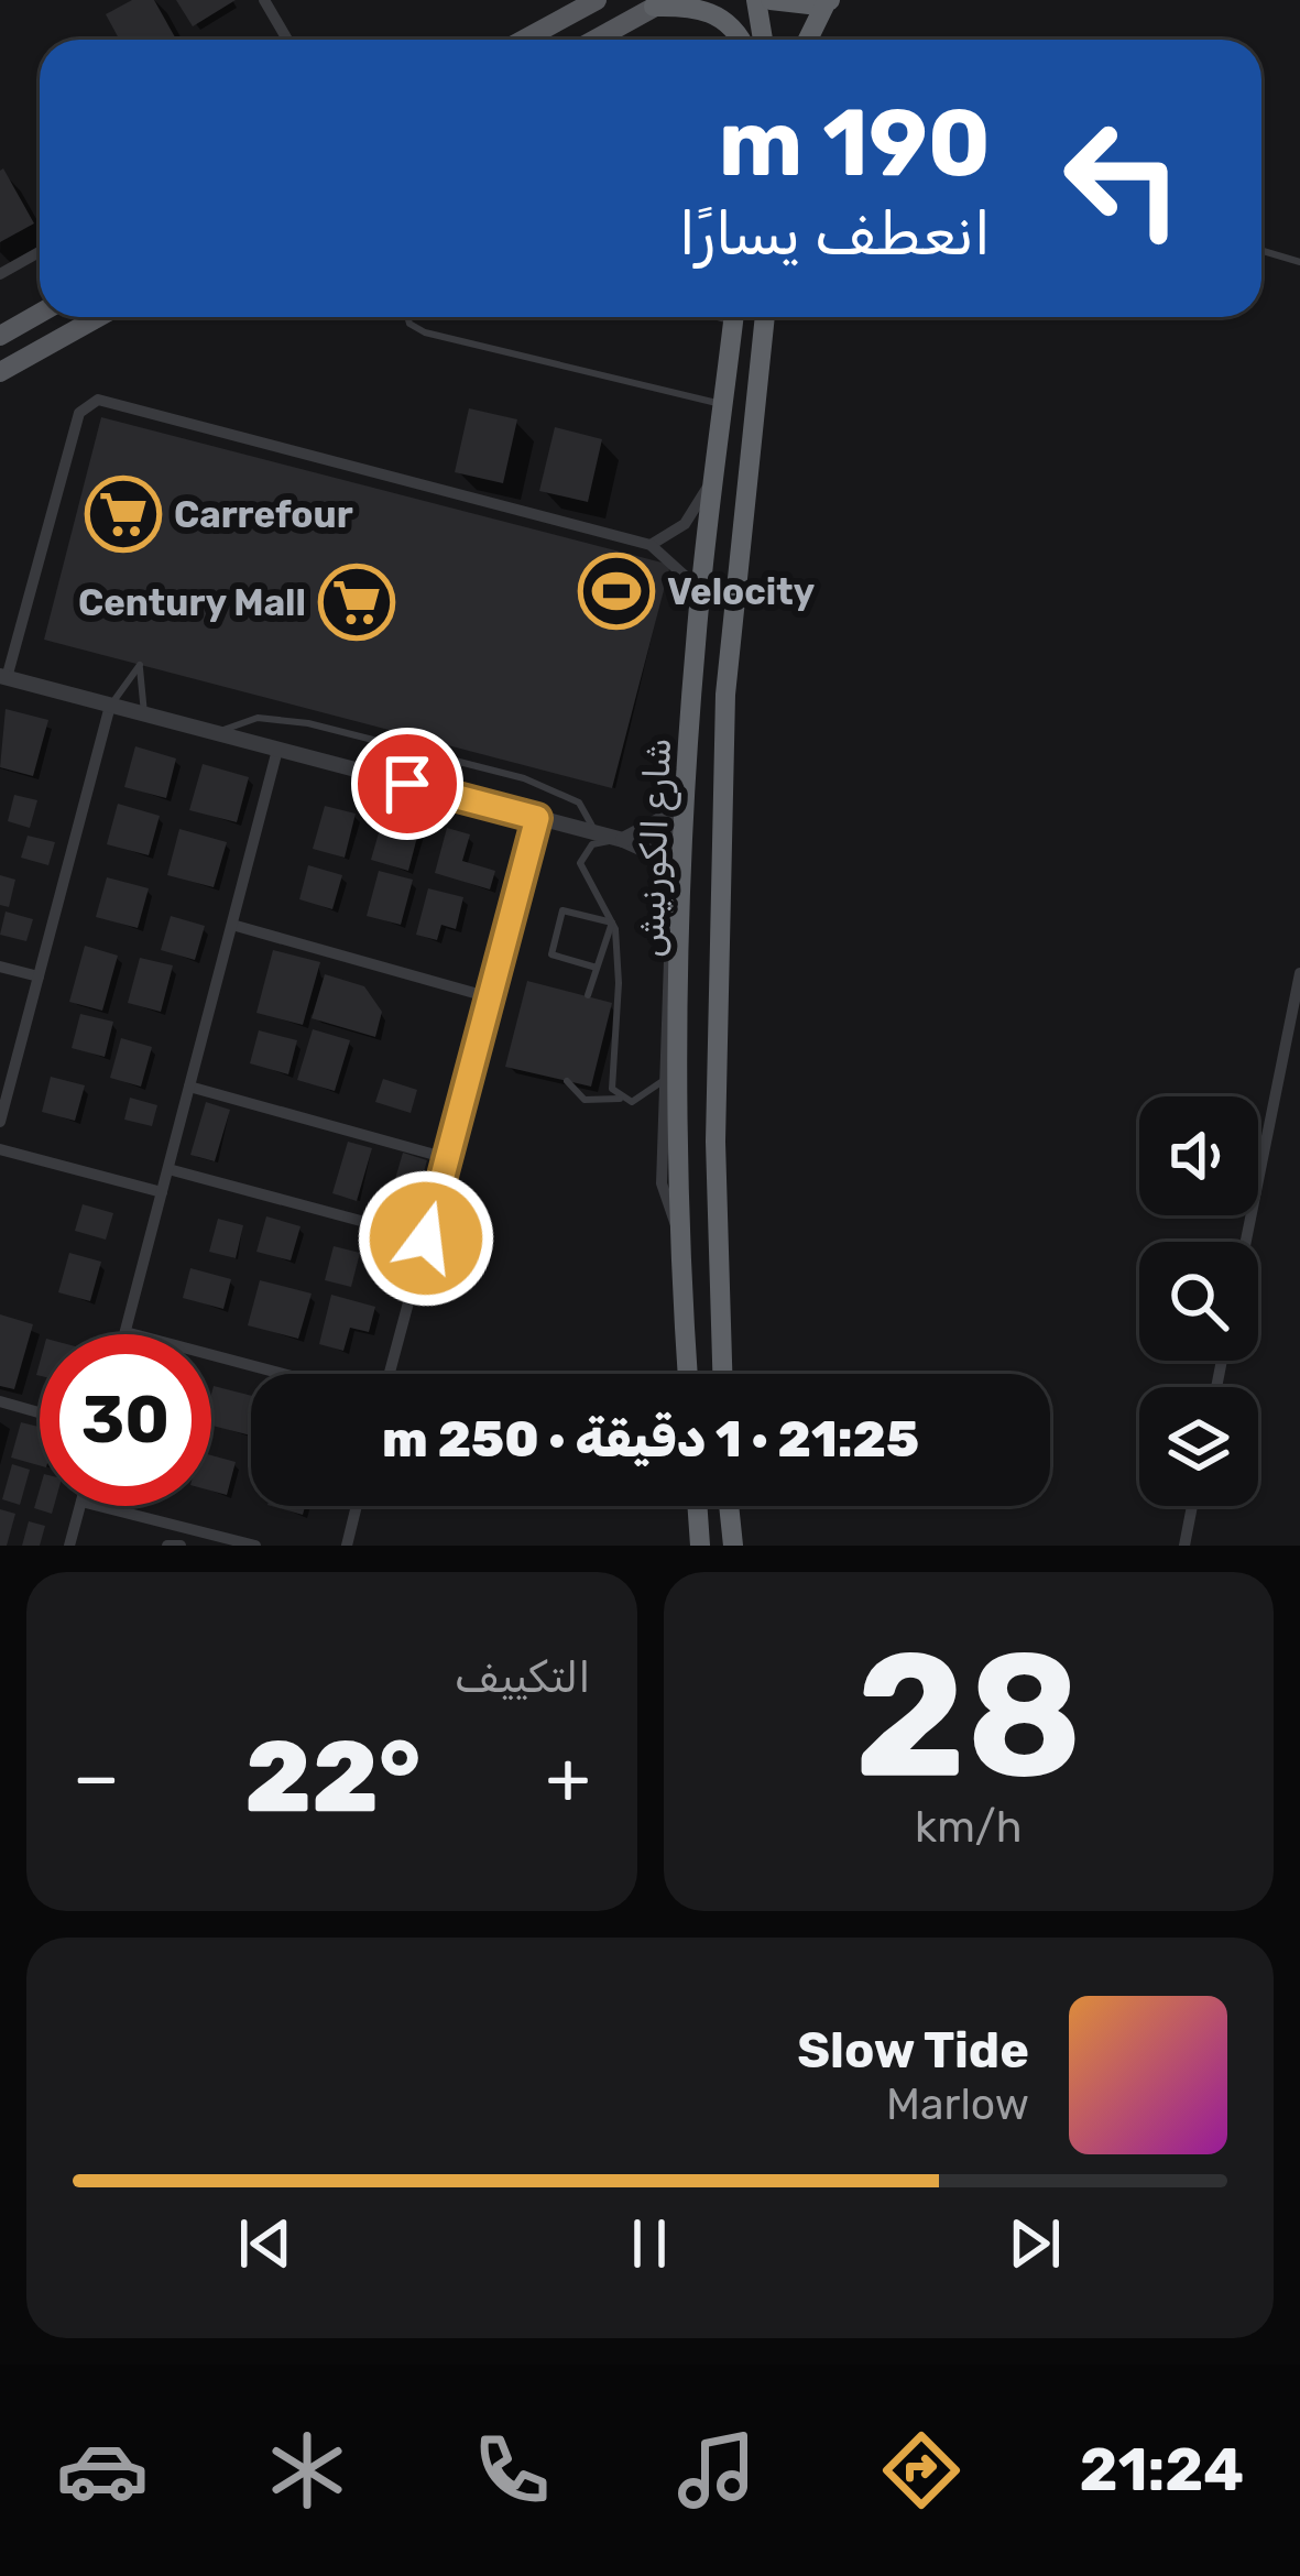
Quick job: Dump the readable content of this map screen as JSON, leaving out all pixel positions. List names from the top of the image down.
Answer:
{
  "streets": {
    "highway": ["شارع الكورنيش"]
  },
  "places": {
    "supermarket": ["Carrefour", "Century Mall"],
    "sports": ["Velocity"]
  },
  "page": {
    "turn": ["190 m", "انعطف يسارًا"],
    "limit": "30",
    "trip": "21:25 · 1 دقيقة · 250 m",
    "tile": [
      ["28", "km/h"],
      "التكييف"
    ],
    "heat": ["−", "22°", "+"],
    "song": ["Slow Tide", "Marlow"],
    "tabs": "21:24"
  }
}
